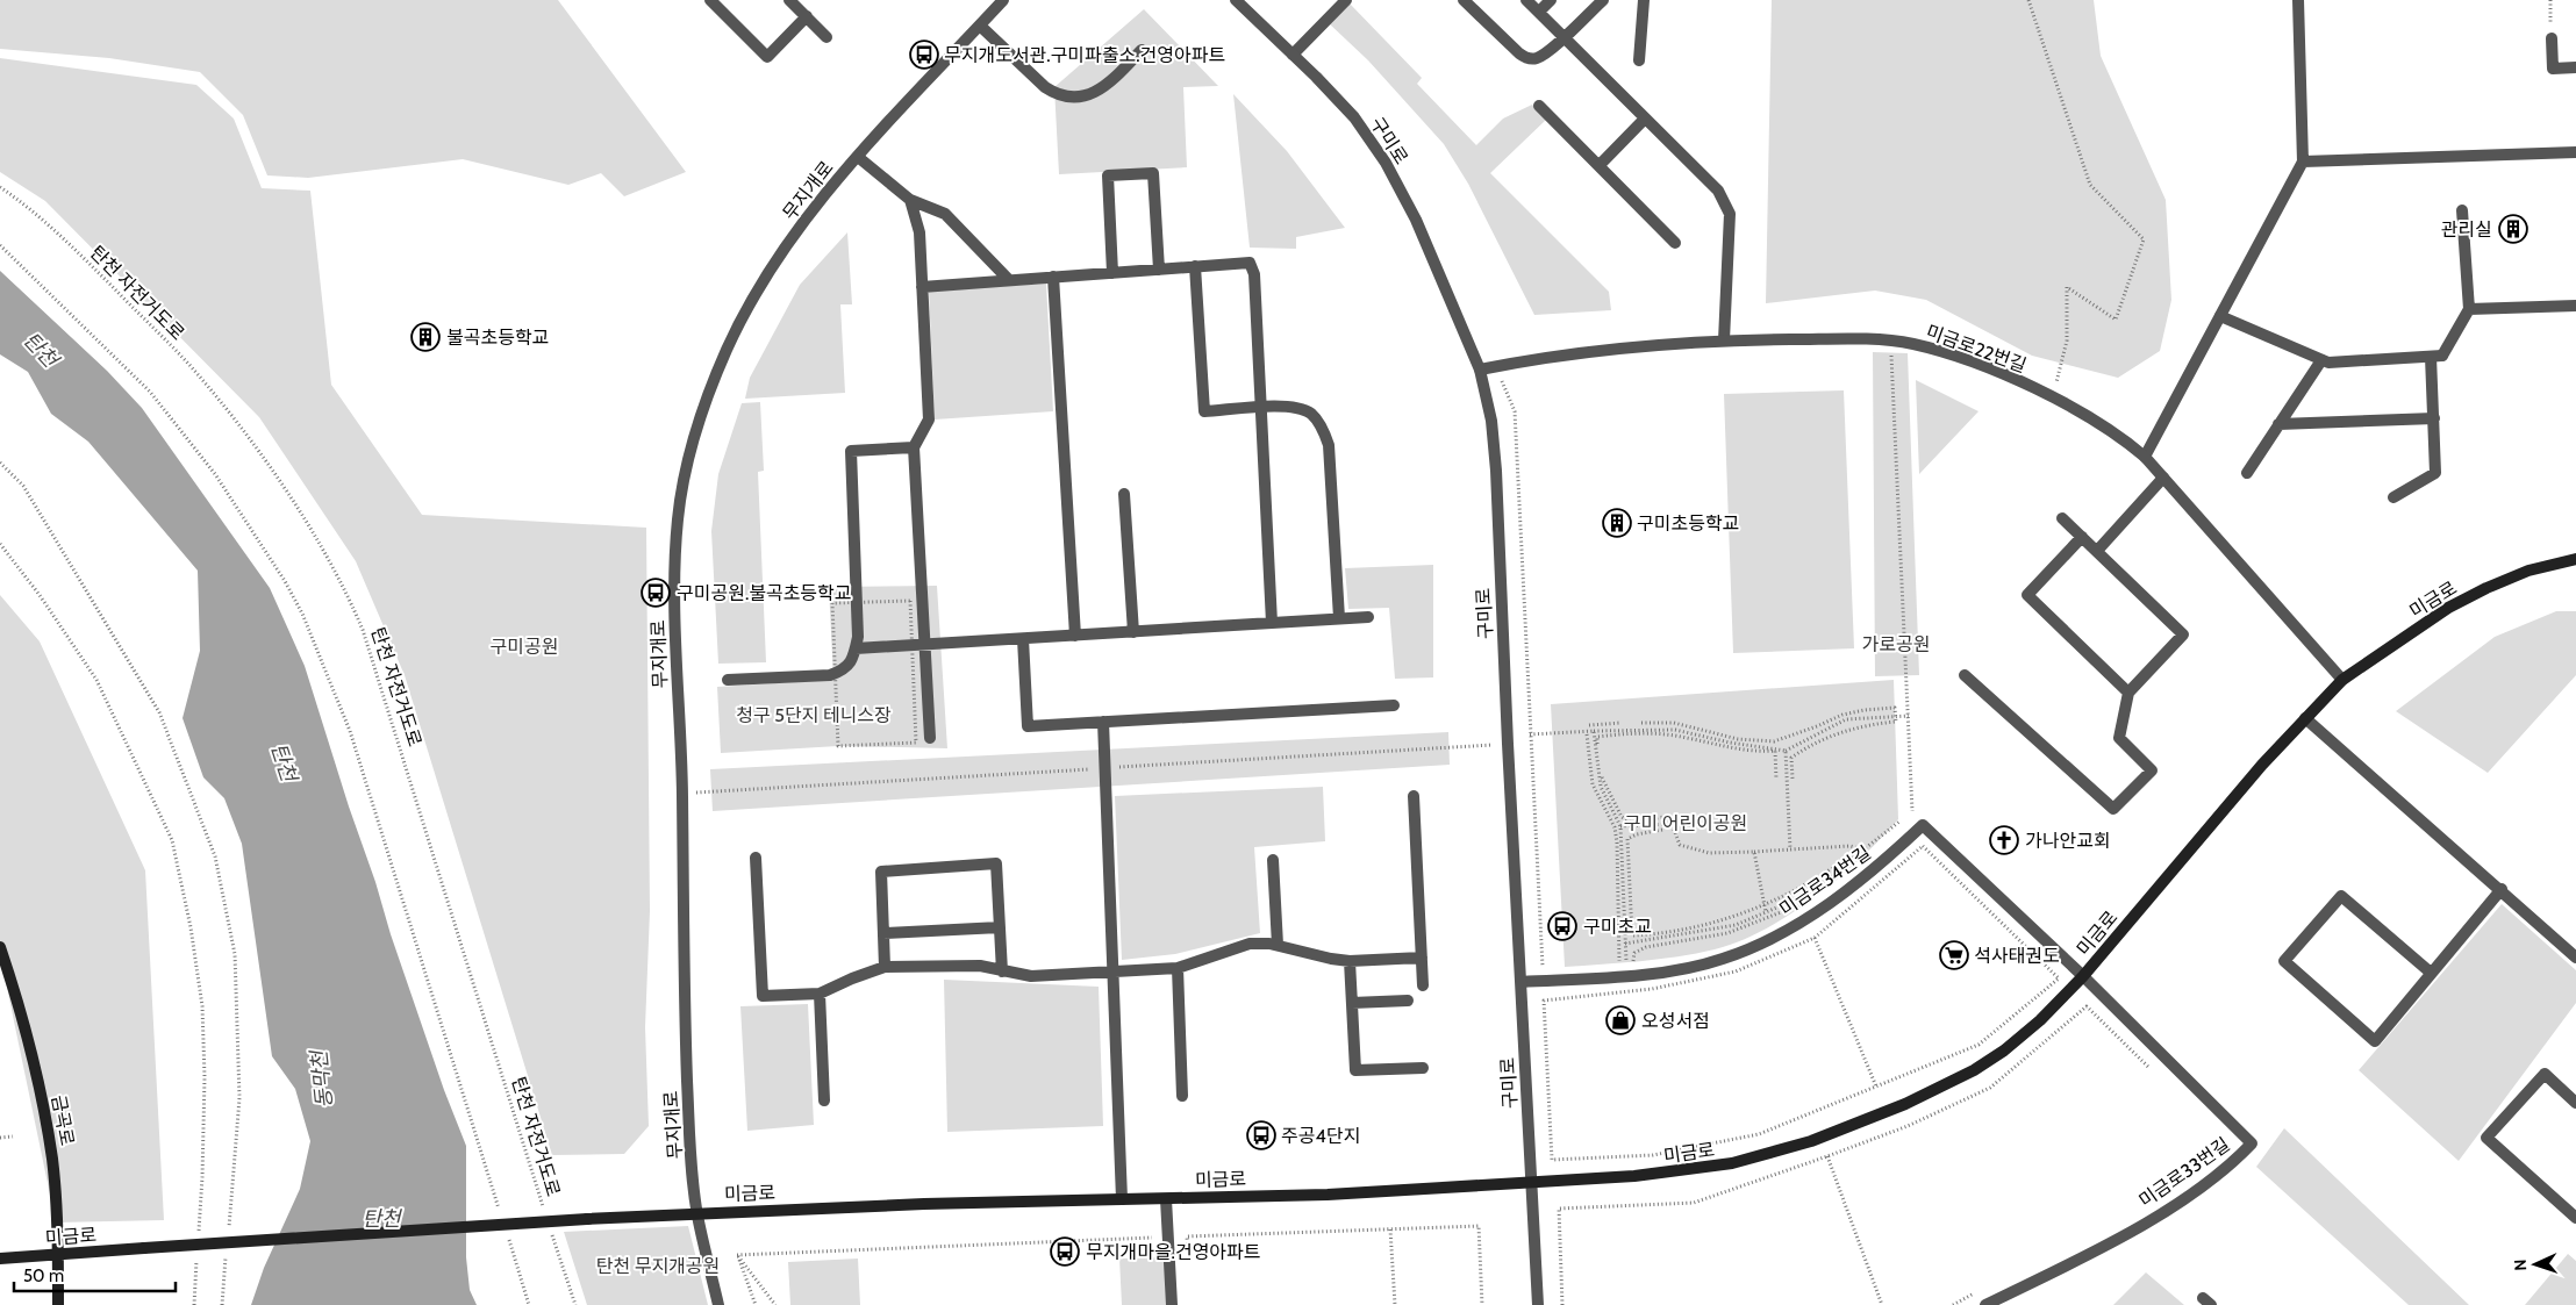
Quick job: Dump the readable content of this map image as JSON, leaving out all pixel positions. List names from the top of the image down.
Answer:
{
  "streets": {
    "main road": ["미금로", "금곡로"],
    "street": [
      "구미로",
      "무지개로",
      "미금로22번길",
      "미금로34번길",
      "미금로33번길"
    ],
    "path": ["탄천 자전거도로"]
  },
  "crossings": [
    ["구미로", "미금로22번길"],
    ["구미로", "미금로"],
    ["구미로", "미금로34번길"],
    ["무지개로", "미금로"],
    ["미금로22번길", "미금로"],
    ["미금로", "미금로34번길"],
    ["미금로", "금곡로"],
    ["미금로", "미금로33번길"],
    ["미금로34번길", "미금로33번길"]
  ],
  "water": ["탄천", "동막천"],
  "parks": [
    "가로공원",
    "구미공원",
    "청구 5단지 테니스장",
    "구미 어린이공원",
    "탄천 무지개공원"
  ],
  "places": {
    "bus stop": [
      "무지개도서관.구미파출소.건영아파트",
      "구미공원.불곡초등학교",
      "구미초교",
      "주공4단지",
      "무지개마을.건영아파트"
    ],
    "building": ["관리실", "불곡초등학교", "구미초등학교"],
    "church": ["가나안교회"],
    "supermarket": ["석사태권도"],
    "shop": ["오성서점"]
  },
  "scale_bar": "50 m",
  "north": "left"
}
